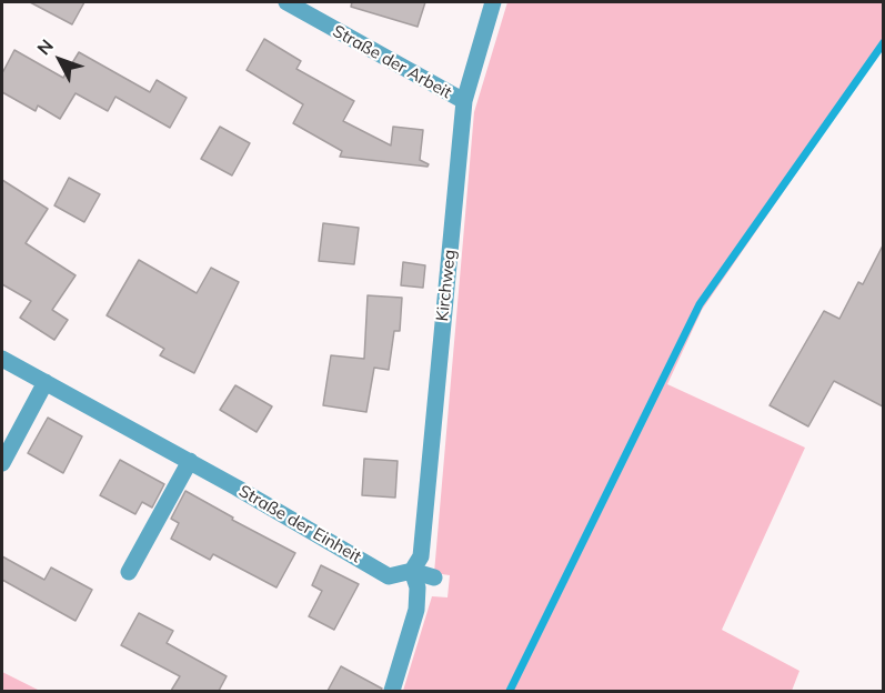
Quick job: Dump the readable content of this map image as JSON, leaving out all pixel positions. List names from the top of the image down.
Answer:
{
  "streets": {
    "street": ["Straße der Arbeit", "Kirchweg", "Straße der Einheit"]
  },
  "crossings": [
    ["Straße der Arbeit", "Kirchweg"],
    ["Kirchweg", "Straße der Einheit"]
  ],
  "north": "top left"
}
